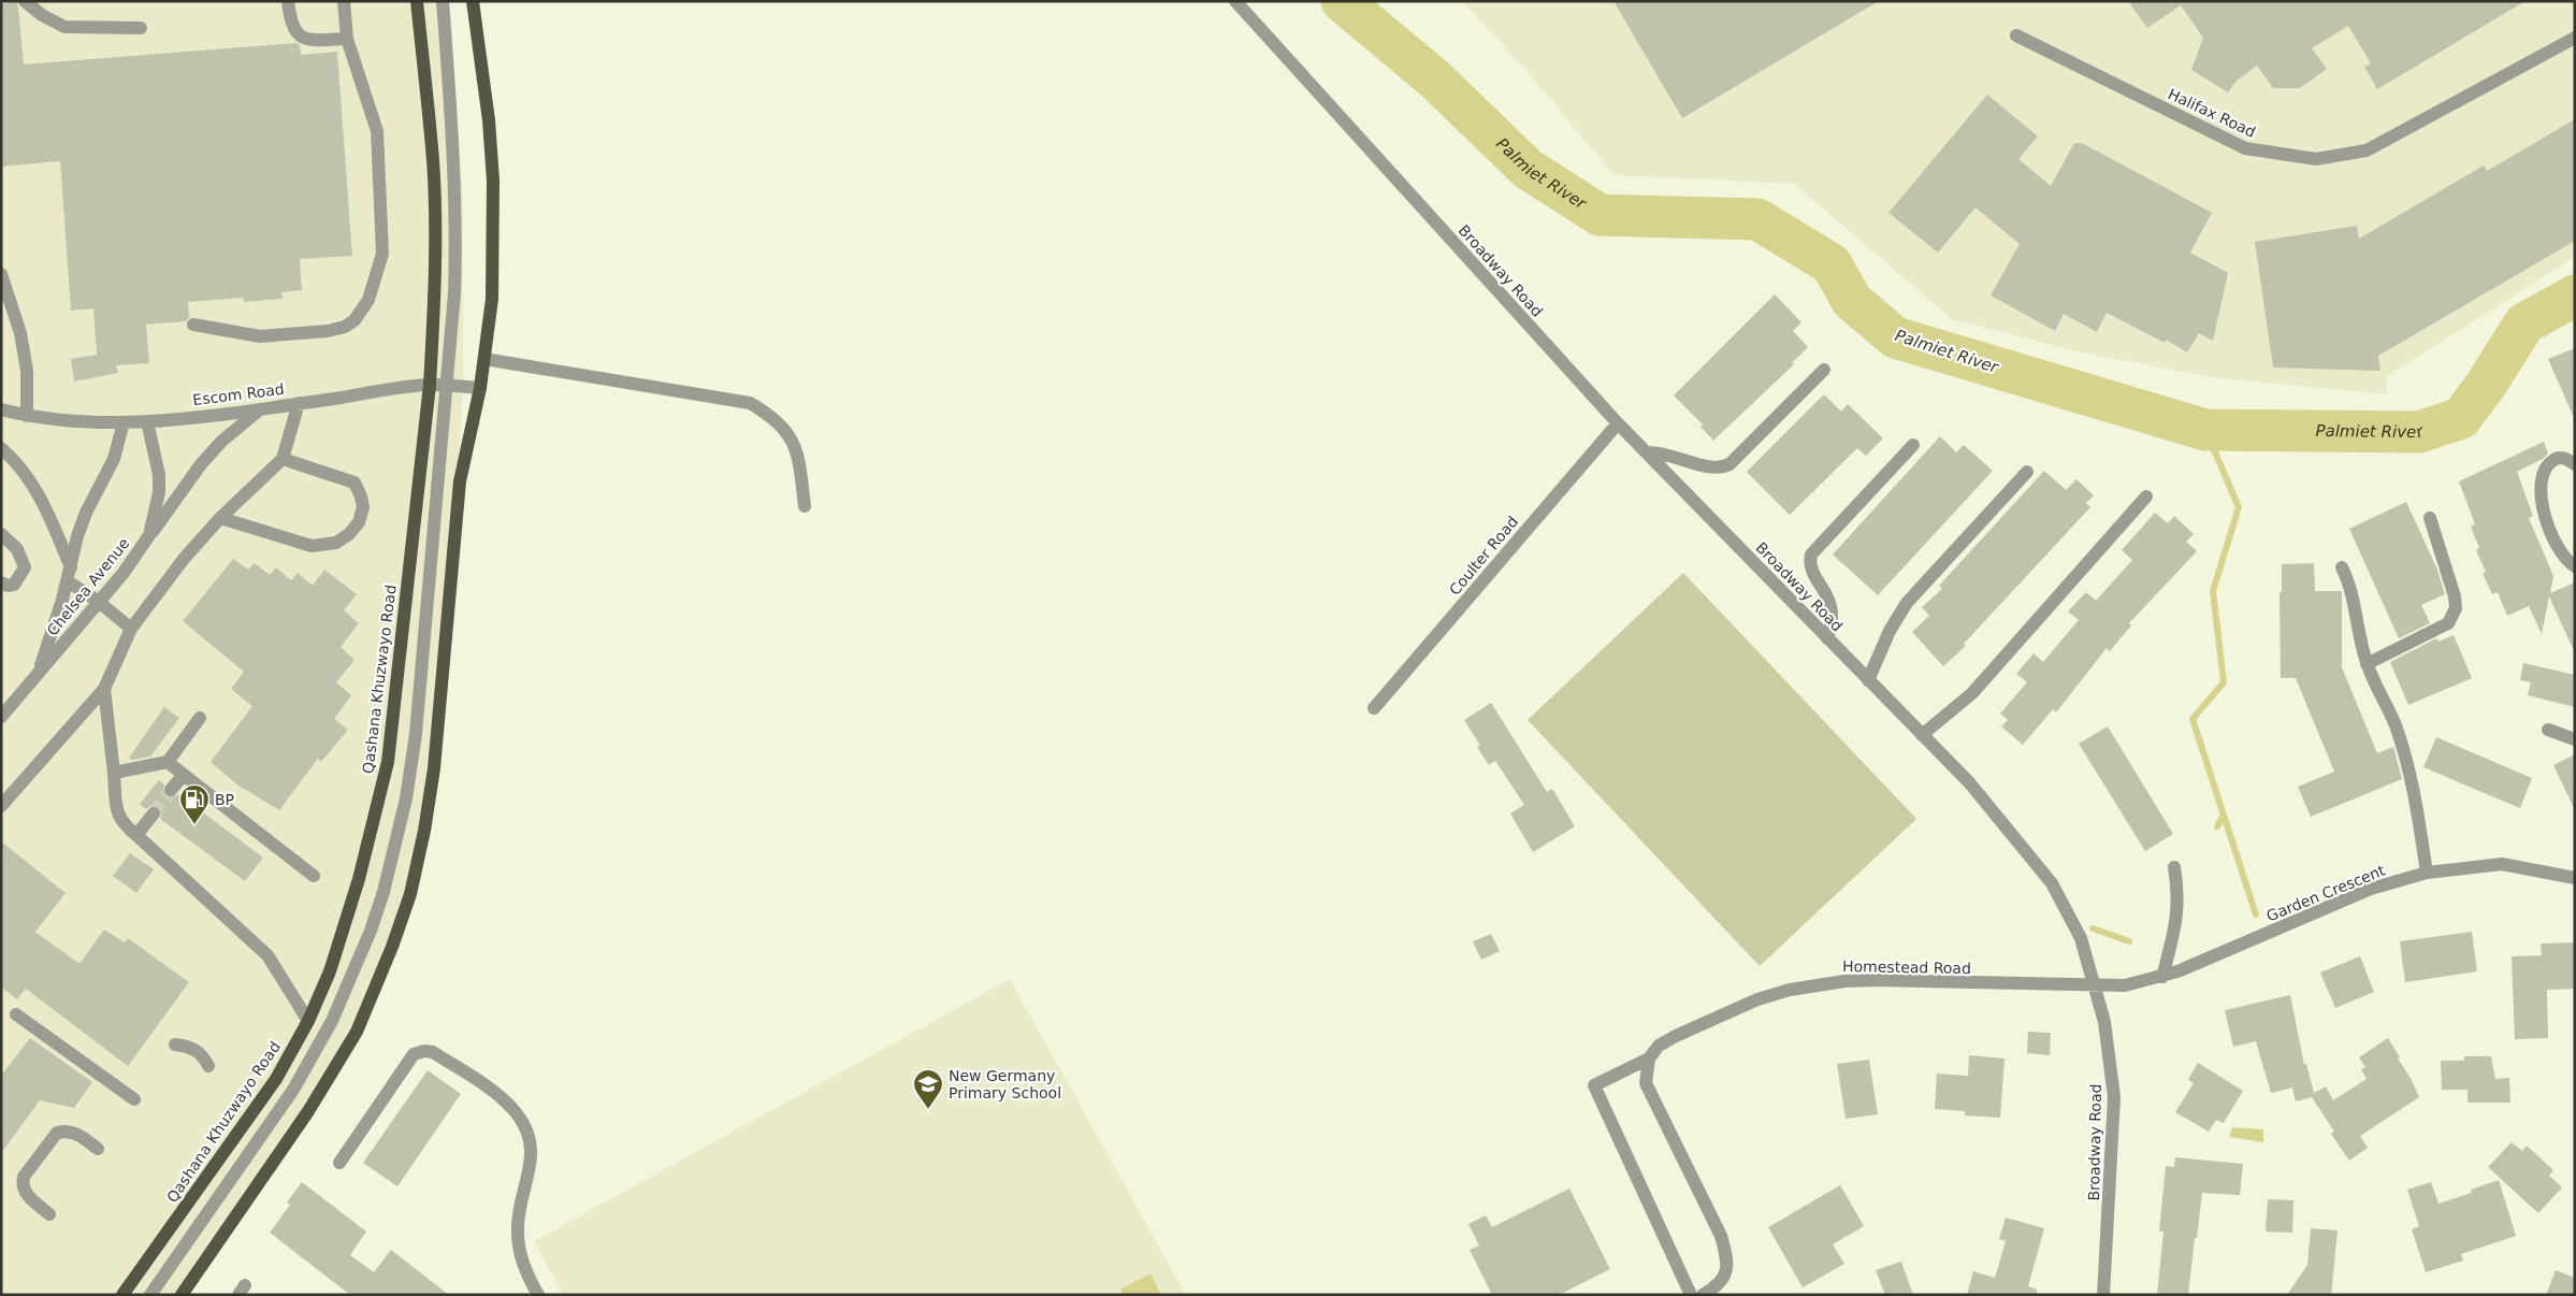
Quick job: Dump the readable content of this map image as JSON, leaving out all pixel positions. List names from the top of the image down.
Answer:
{
  "streets": {
    "main road": ["Qashana Khuzwayo Road"],
    "street": [
      "Halifax Road",
      "Broadway Road",
      "Escom Road",
      "Coulter Road",
      "Chelsea Avenue",
      "Garden Crescent",
      "Homestead Road"
    ]
  },
  "crossings": [
    ["Broadway Road", "Coulter Road"],
    ["Broadway Road", "Garden Crescent"],
    ["Broadway Road", "Homestead Road"],
    ["Escom Road", "Chelsea Avenue"],
    ["Escom Road", "Qashana Khuzwayo Road"],
    ["Garden Crescent", "Homestead Road"]
  ],
  "water": ["Palmiet River"],
  "places": {
    "fuel station": ["BP"],
    "school or university": ["New Germany Primary School"]
  }
}
